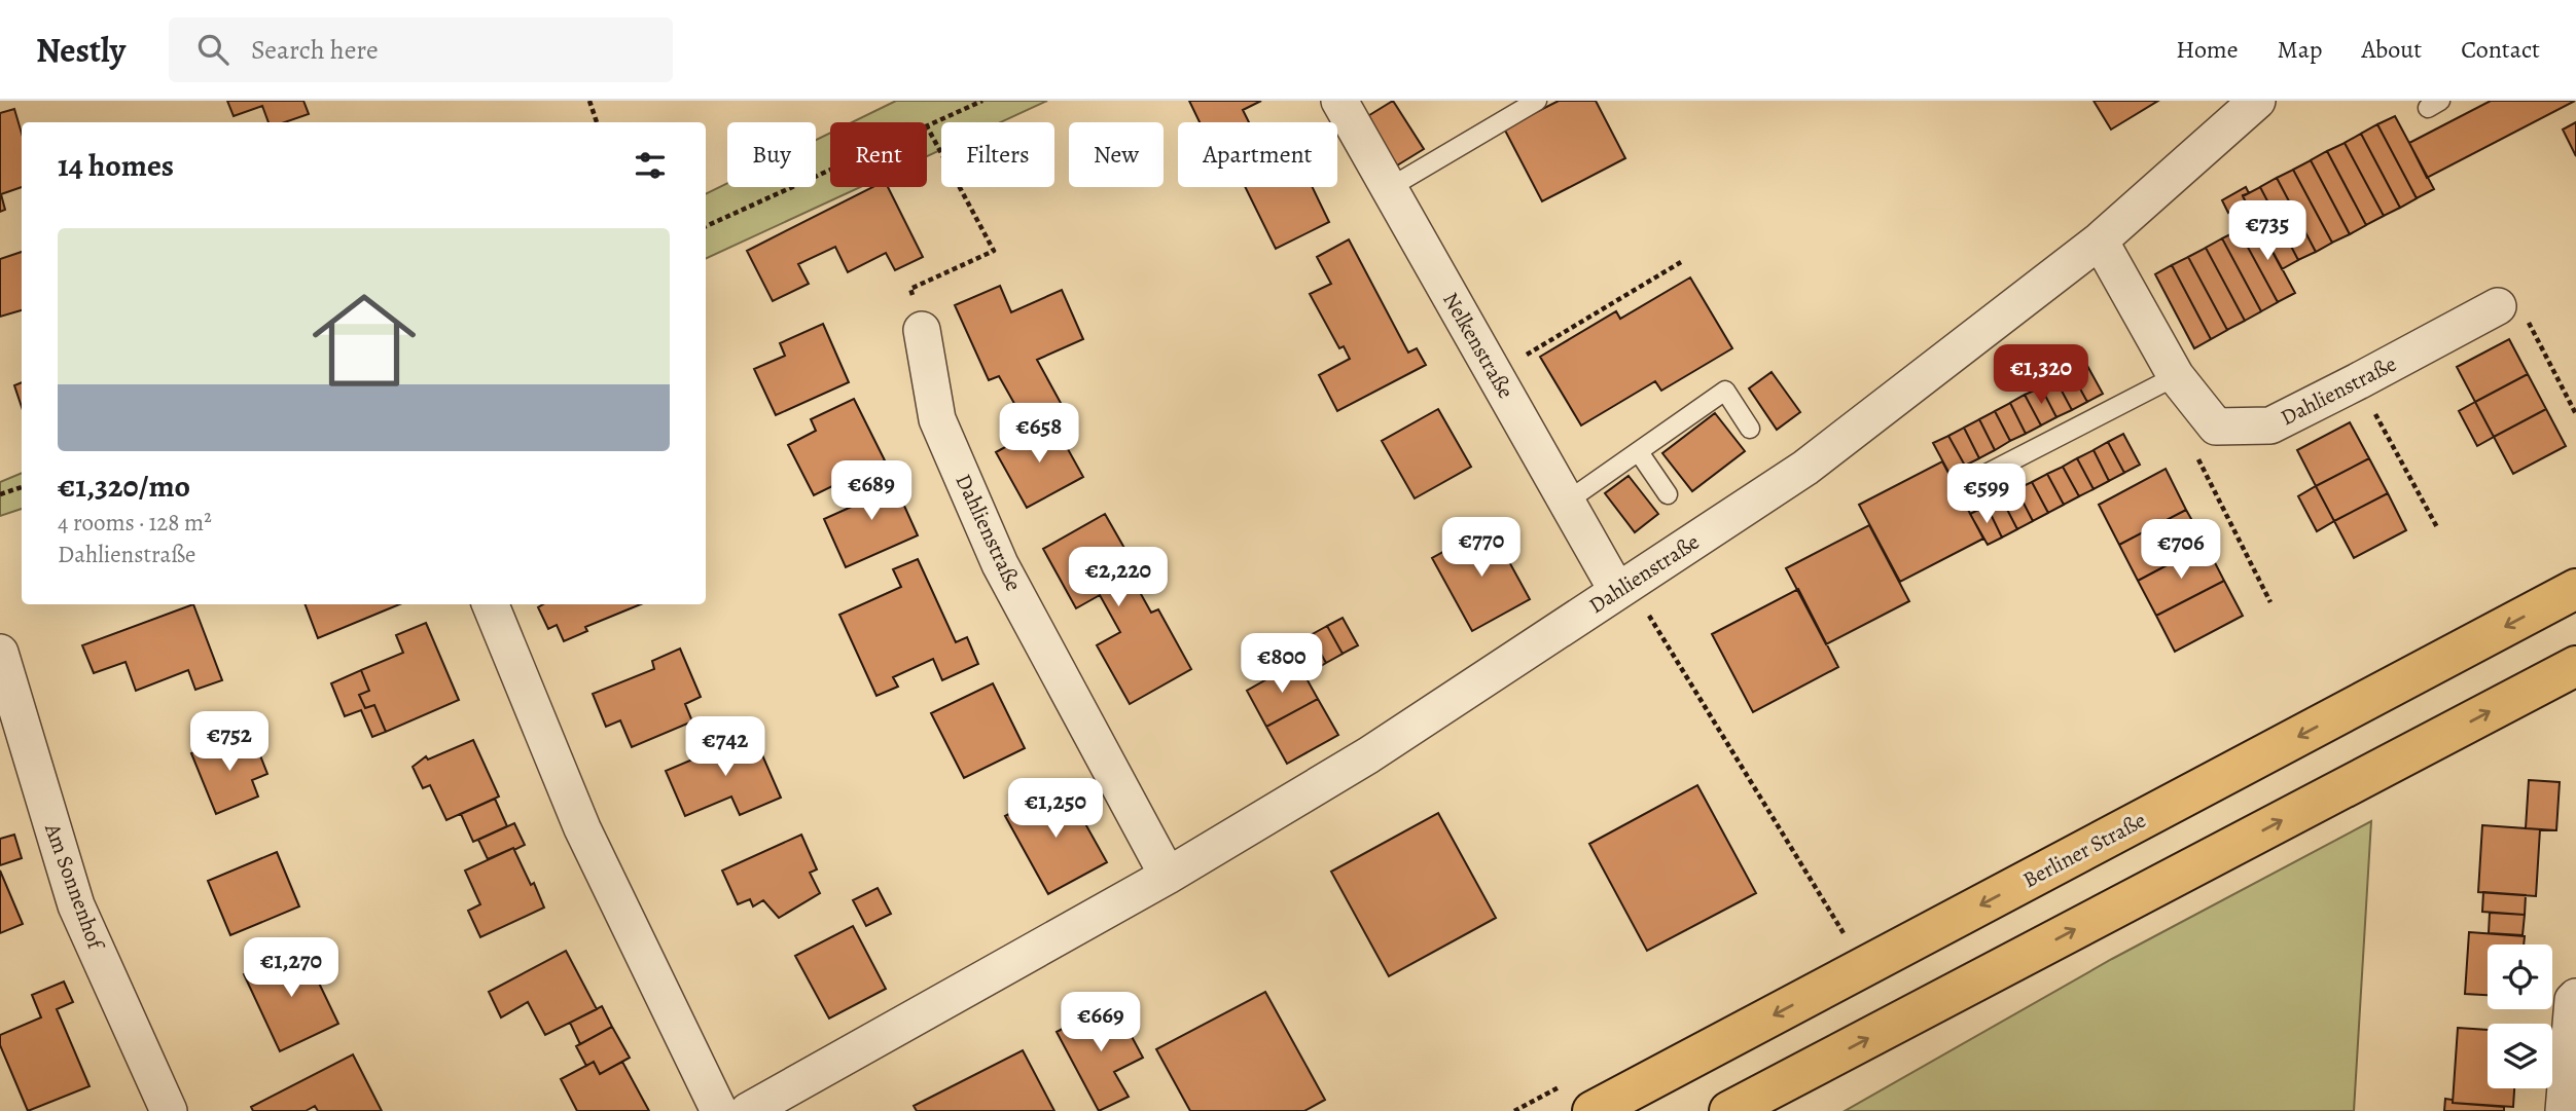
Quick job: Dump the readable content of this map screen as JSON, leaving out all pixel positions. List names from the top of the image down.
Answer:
{
  "streets": {
    "main road": ["Berliner Straße"],
    "street": ["Nelkenstraße", "Dahlienstraße", "Am Sonnenhof"]
  },
  "crossings": [
    ["Nelkenstraße", "Dahlienstraße"]
  ],
  "page": {
    "header": "Nestly",
    "search": "Search here",
    "nav": [
      "Home",
      "Map",
      "About",
      "Contact"
    ],
    "chip": [
      "Buy",
      "Rent",
      "Filters",
      "New",
      "Apartment"
    ],
    "heading": "14 homes",
    "price": [
      "€735",
      "€1,320",
      "€658",
      "€689",
      "€599",
      "€770",
      "€706",
      "€2,220",
      "€800",
      "€752",
      "€742",
      "€1,250",
      "€1,270",
      "€669"
    ],
    "list": [
      {
        "name": "€1,320/mo",
        "note": "4 rooms · 128 m² · Dahlienstraße"
      }
    ]
  }
}
